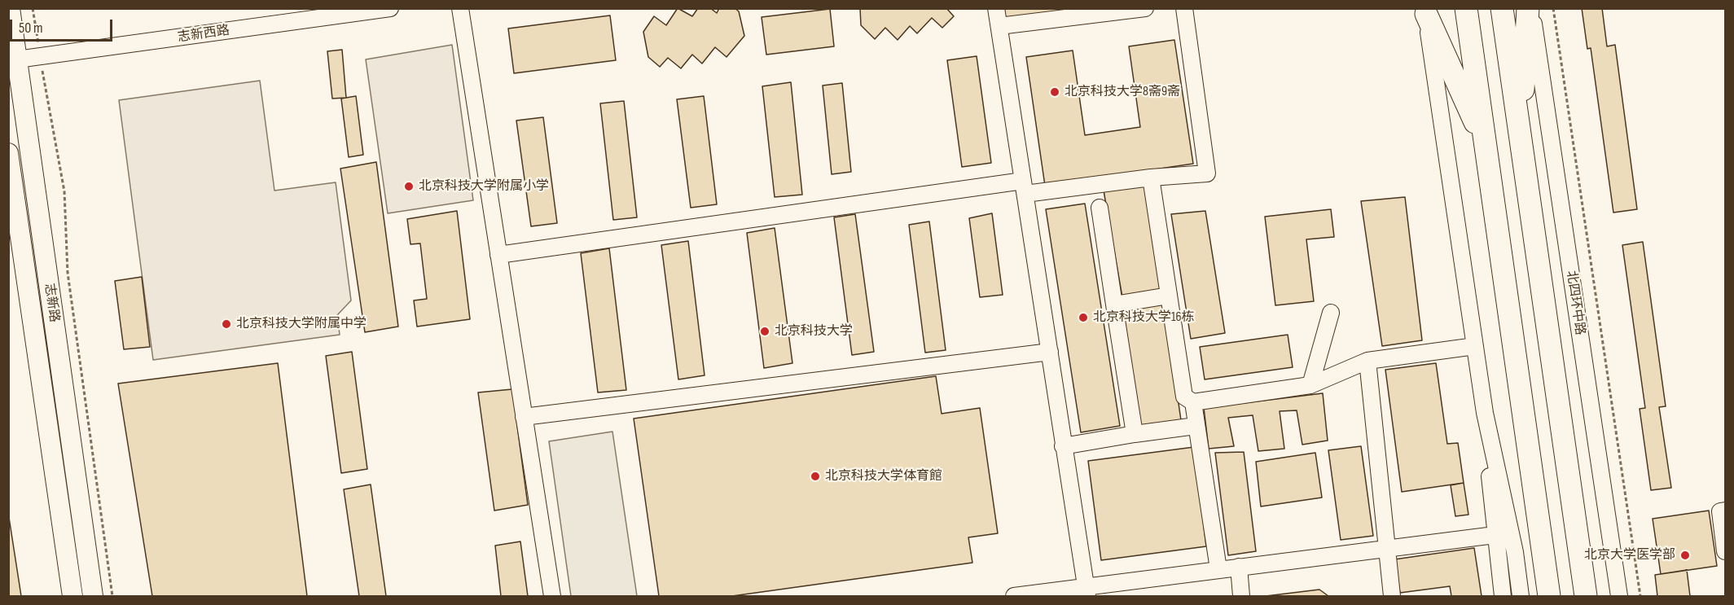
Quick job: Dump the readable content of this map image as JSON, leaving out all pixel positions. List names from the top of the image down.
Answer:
{
  "streets": {
    "main road": ["志新路"],
    "street": ["志新西路", "北四环中路"]
  },
  "crossings": [
    ["志新西路", "志新路"]
  ],
  "places": [
    "北京科技大学8斋9斋",
    "北京科技大学附属小学",
    "北京科技大学16栋",
    "北京科技大学附属中学",
    "北京科技大学",
    "北京科技大学体育館",
    "北京大学医学部"
  ],
  "scale_bar": "50 m"
}
